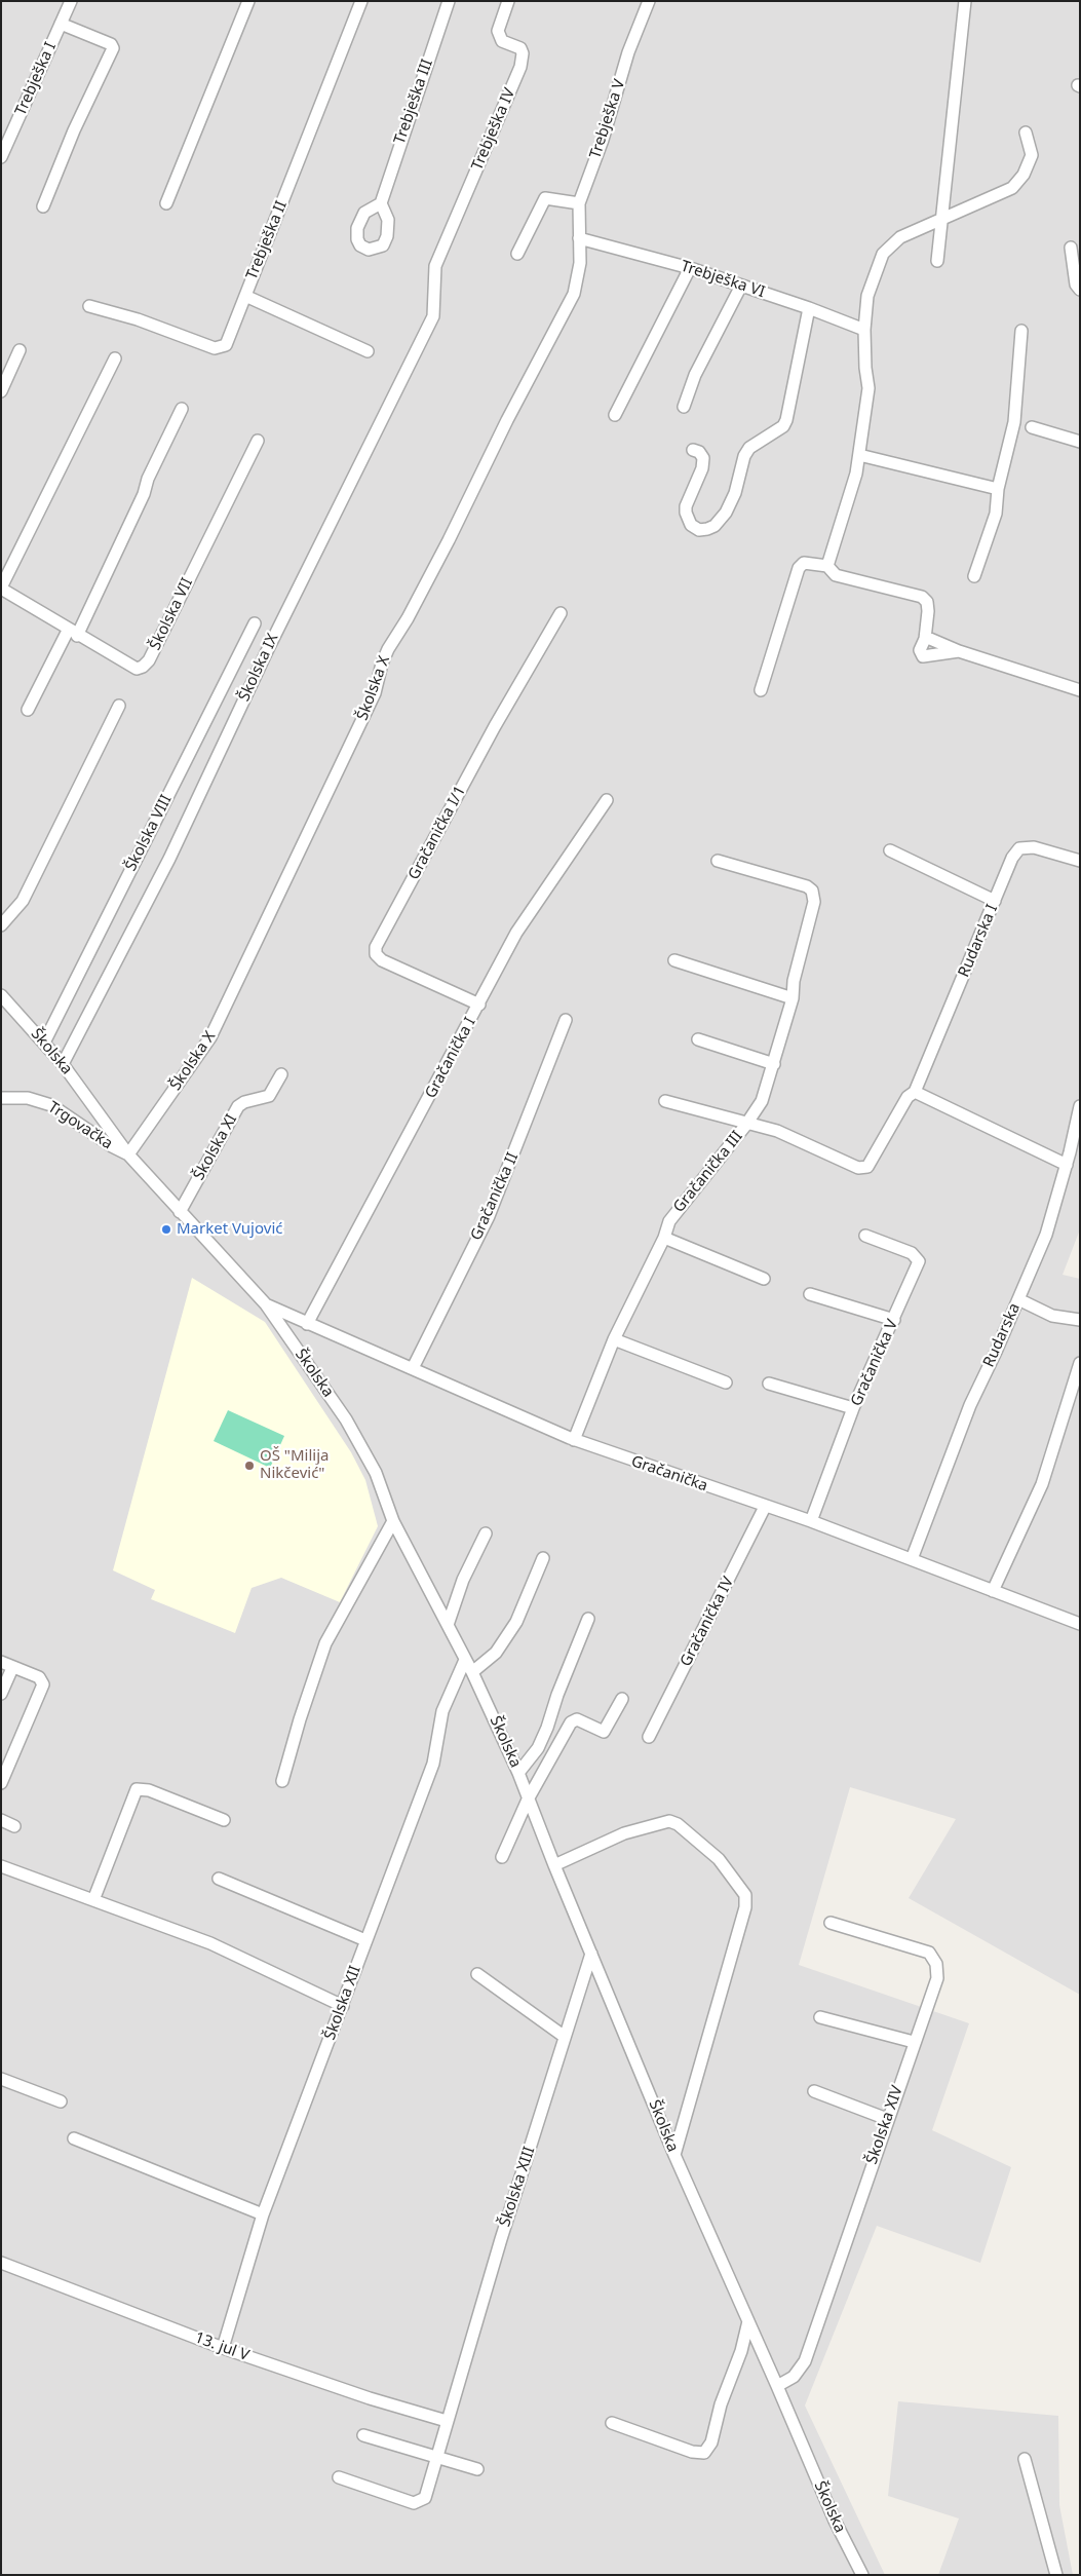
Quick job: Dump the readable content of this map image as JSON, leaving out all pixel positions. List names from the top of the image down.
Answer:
{
  "streets": {
    "street": [
      "Trebješka I",
      "Trebješka III",
      "Trebješka V",
      "Trebješka IV",
      "Trebješka II",
      "Trebješka VI",
      "Školska VII",
      "Školska IX",
      "Školska X",
      "Školska VIII",
      "Gračanička I/1",
      "Rudarska I",
      "Školska",
      "Gračanička I",
      "Trgovačka",
      "Školska XI",
      "Gračanička III",
      "Gračanička II",
      "Rudarska",
      "Gračanička V",
      "Gračanička",
      "Gračanička IV",
      "Školska XII",
      "Školska XIV",
      "Školska XIII",
      "13. jul V"
    ]
  },
  "crossings": [
    ["Trebješka V", "Trebješka VI"],
    ["Trebješka V", "Školska X"],
    ["Trebješka IV", "Školska IX"],
    ["Trebješka VI", "Školska X"],
    ["Školska IX", "Školska"],
    ["Školska X", "Školska"],
    ["Školska X", "Trgovačka"],
    ["Školska VIII", "Školska"],
    ["Gračanička I/1", "Gračanička I"],
    ["Rudarska I", "Gračanička III"],
    ["Školska", "Trgovačka"],
    ["Školska", "Školska XI"],
    ["Školska", "Gračanička"],
    ["Školska", "Školska XII"],
    ["Školska", "Školska XIV"],
    ["Školska", "Školska XIII"],
    ["Gračanička I", "Gračanička"],
    ["Gračanička III", "Gračanička"],
    ["Gračanička II", "Gračanička"],
    ["Rudarska", "Gračanička"],
    ["Gračanička V", "Gračanička"],
    ["Gračanička", "Gračanička IV"],
    ["Školska XII", "13. jul V"],
    ["Školska XIII", "13. jul V"]
  ],
  "places": ["Market Vujović", "OŠ \"Milija Nikčević\""]
}
